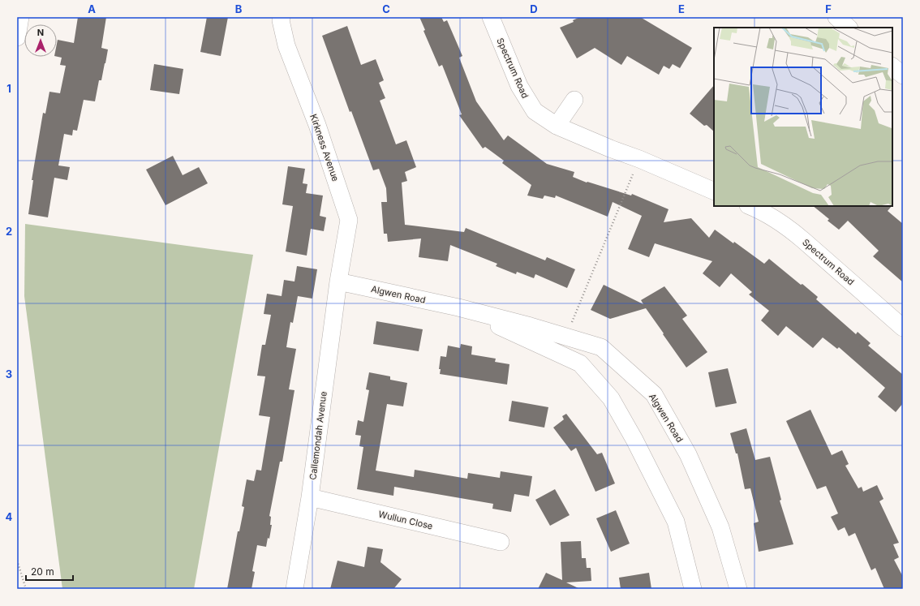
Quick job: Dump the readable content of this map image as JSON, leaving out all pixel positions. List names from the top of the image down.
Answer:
{
  "streets": {
    "street": [
      "Spectrum Road",
      "Kirkness Avenue",
      "Algwen Road",
      "Callemondah Avenue",
      "Wullun Close"
    ]
  },
  "crossings": [
    ["Kirkness Avenue", "Algwen Road"],
    ["Kirkness Avenue", "Callemondah Avenue"],
    ["Algwen Road", "Callemondah Avenue"],
    ["Callemondah Avenue", "Wullun Close"]
  ],
  "scale_bar": "20 m",
  "north": "top",
  "grid": {
    "columns": [
      "A",
      "B",
      "C",
      "D",
      "E",
      "F"
    ],
    "rows": [
      "1",
      "2",
      "3",
      "4"
    ]
  }
}
